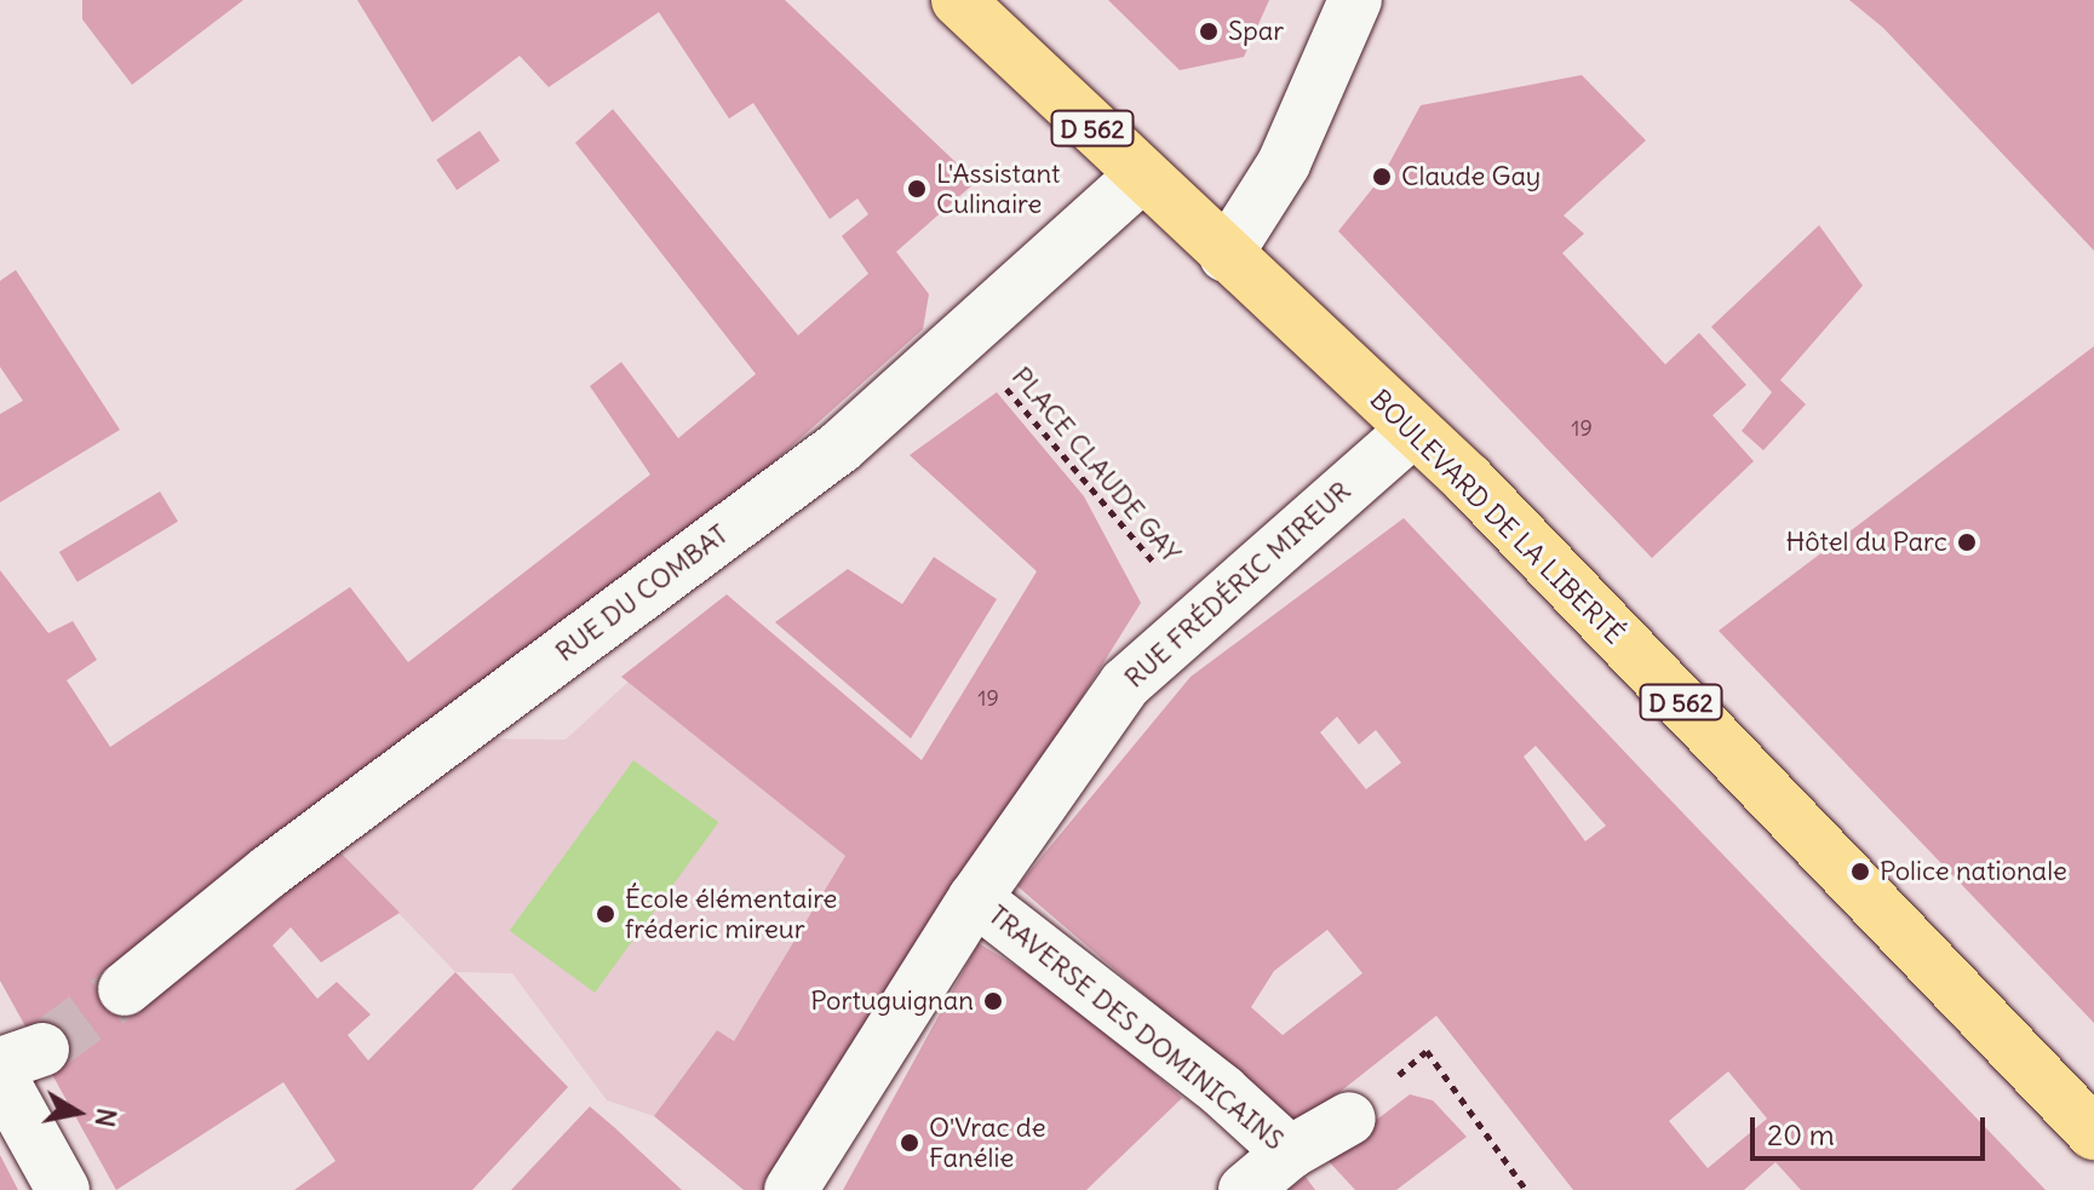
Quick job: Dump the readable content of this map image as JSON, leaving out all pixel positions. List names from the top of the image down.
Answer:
{
  "streets": {
    "main road": ["D 562", "BOULEVARD DE LA LIBERTÉ"],
    "street": ["RUE FRÉDÉRIC MIREUR", "RUE DU COMBAT", "TRAVERSE DES DOMINICAINS"],
    "path": ["PLACE CLAUDE GAY"]
  },
  "crossings": [
    ["D 562", "BOULEVARD DE LA LIBERTÉ"],
    ["D 562", "RUE DU COMBAT"],
    ["PLACE CLAUDE GAY", "RUE FRÉDÉRIC MIREUR"],
    ["PLACE CLAUDE GAY", "RUE DU COMBAT"],
    ["BOULEVARD DE LA LIBERTÉ", "RUE FRÉDÉRIC MIREUR"],
    ["RUE FRÉDÉRIC MIREUR", "TRAVERSE DES DOMINICAINS"]
  ],
  "places": [
    "Spar",
    "Claude Gay",
    "L'Assistant Culinaire",
    "Hôtel du Parc",
    "Police nationale",
    "École élémentaire fréderic mireur",
    "Portuguignan",
    "O'Vrac de Fanélie"
  ],
  "house_numbers": ["19", "19"],
  "scale_bar": "20 m",
  "north": "right"
}
